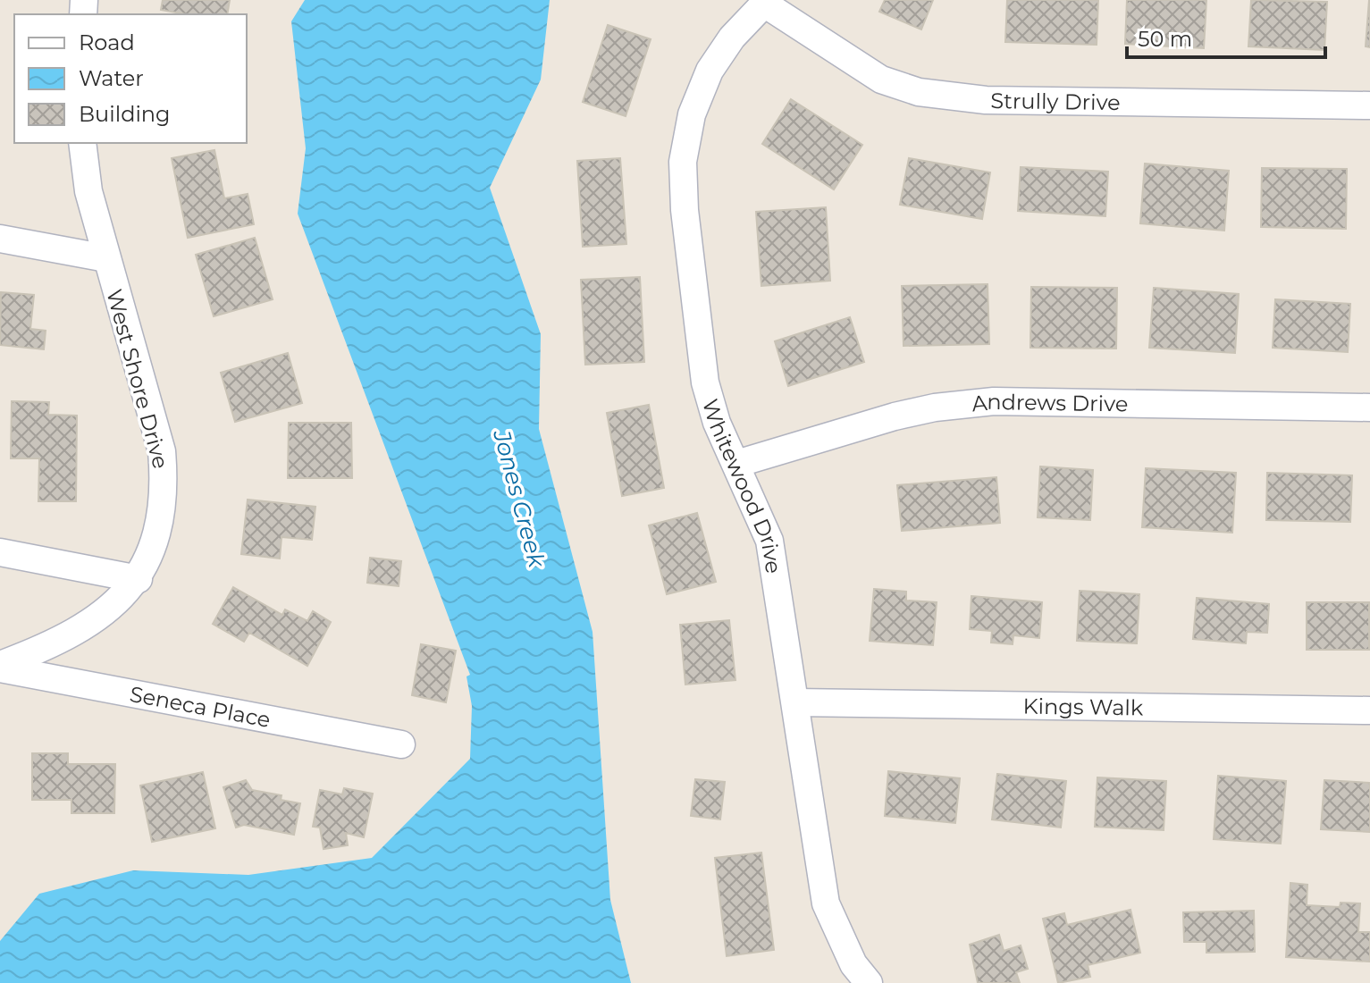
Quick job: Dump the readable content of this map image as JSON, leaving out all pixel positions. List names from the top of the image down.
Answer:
{
  "streets": {
    "street": [
      "Strully Drive",
      "West Shore Drive",
      "Andrews Drive",
      "Whitewood Drive",
      "Seneca Place",
      "Kings Walk"
    ]
  },
  "crossings": [
    ["Strully Drive", "Whitewood Drive"],
    ["West Shore Drive", "Seneca Place"],
    ["Andrews Drive", "Whitewood Drive"],
    ["Whitewood Drive", "Kings Walk"]
  ],
  "water": ["Jones Creek"],
  "legend": ["Road", "Water", "Building"],
  "scale_bar": "50 m"
}
